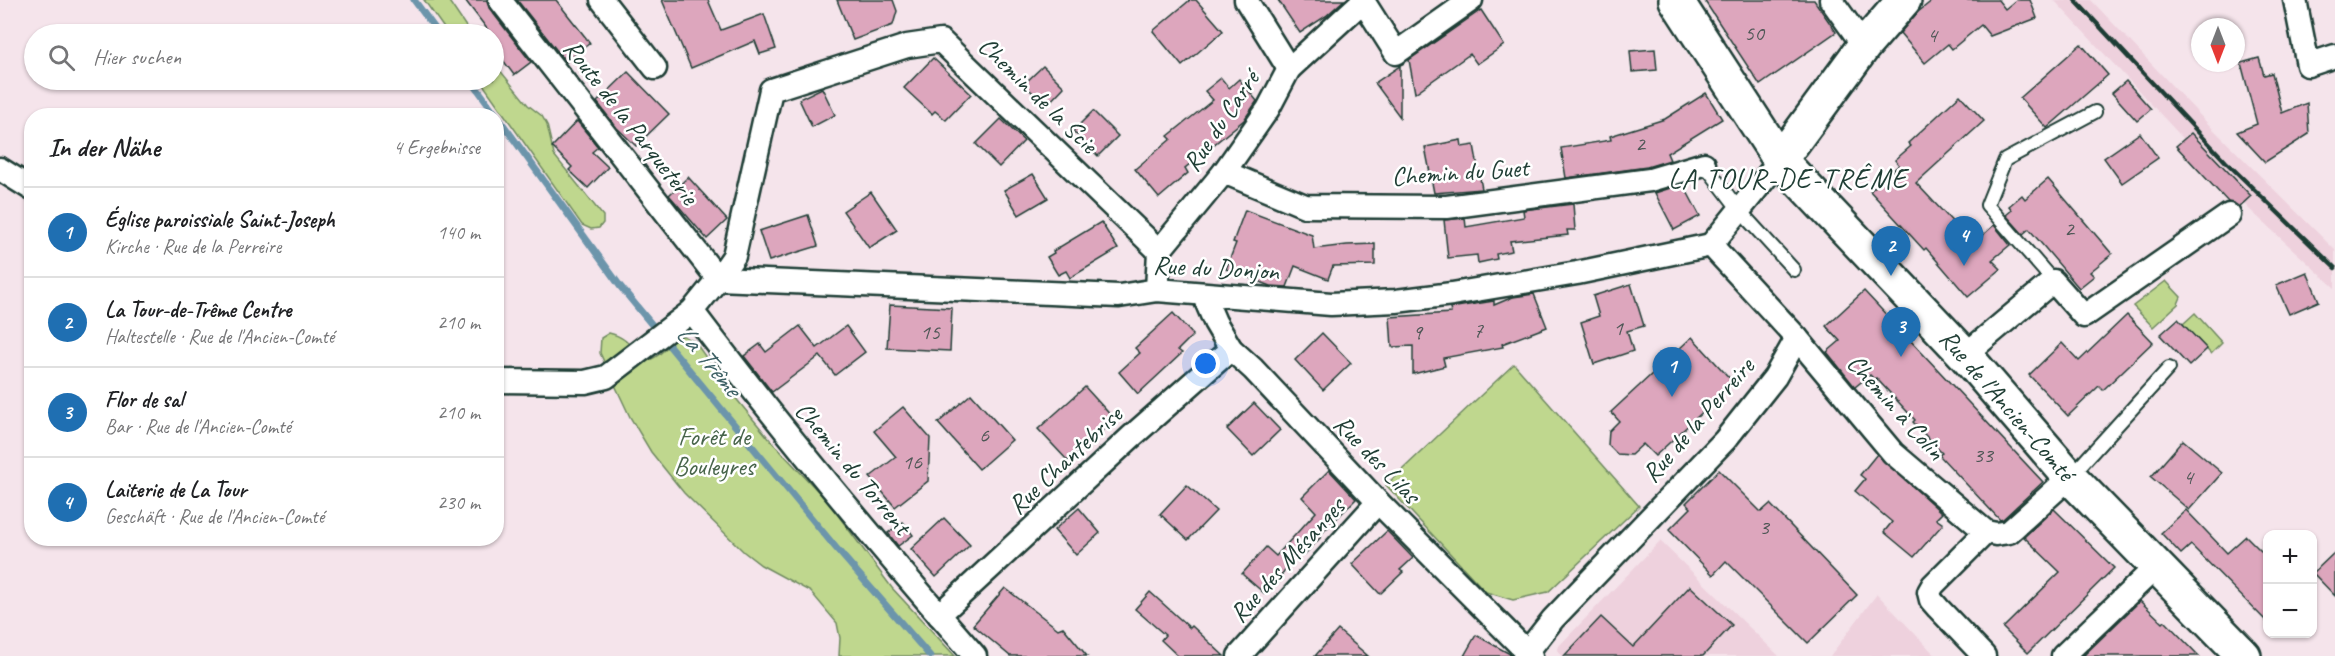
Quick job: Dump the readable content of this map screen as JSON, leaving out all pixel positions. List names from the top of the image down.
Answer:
{
  "streets": {
    "main road": ["Rue de l'Ancien-Comté"],
    "street": [
      "Chemin de la Scie",
      "Rue du Carré",
      "Route de la Parqueterie",
      "Chemin du Guet",
      "Rue du Donjon",
      "Chemin à Colin",
      "Rue de la Perreire",
      "Rue des Lilas",
      "Rue Chantebrise",
      "Chemin du Torrent",
      "Rue des Mésanges"
    ]
  },
  "crossings": [
    ["Chemin de la Scie", "Rue du Carré"],
    ["Chemin de la Scie", "Route de la Parqueterie"],
    ["Chemin de la Scie", "Rue du Donjon"],
    ["Rue du Carré", "Chemin du Guet"],
    ["Route de la Parqueterie", "Rue du Donjon"],
    ["Rue du Donjon", "Rue des Lilas"],
    ["Chemin à Colin", "Rue de la Perreire"],
    ["Rue de la Perreire", "Rue des Lilas"],
    ["Rue des Lilas", "Rue Chantebrise"],
    ["Rue des Lilas", "Rue des Mésanges"],
    ["Rue Chantebrise", "Chemin du Torrent"]
  ],
  "districts": ["LA TOUR-DE-TRÊME"],
  "water": ["La Trême"],
  "parks": ["Forêt de Bouleyres"],
  "house_numbers": [
    "50",
    "4",
    "2",
    "2",
    "1",
    "7",
    "15",
    "9",
    "6",
    "33",
    "16",
    "4",
    "3"
  ],
  "north": "bottom",
  "page": {
    "search": "Hier suchen",
    "heading": ["In der Nähe", "4 Ergebnisse"],
    "list": [
      {
        "mark": "1",
        "name": "Église paroissiale Saint-Joseph",
        "note": "Kirche · Rue de la Perreire",
        "value": "140 m"
      },
      {
        "mark": "2",
        "name": "La Tour-de-Trême Centre",
        "note": "Haltestelle · Rue de l'Ancien-Comté",
        "value": "210 m"
      },
      {
        "mark": "3",
        "name": "Flor de sal",
        "note": "Bar · Rue de l'Ancien-Comté",
        "value": "210 m"
      },
      {
        "mark": "4",
        "name": "Laiterie de La Tour",
        "note": "Geschäft · Rue de l'Ancien-Comté",
        "value": "230 m"
      }
    ],
    "pins": [
      "4",
      "2",
      "3",
      "1"
    ],
    "map_buttons": ["+", "−"]
  }
}
